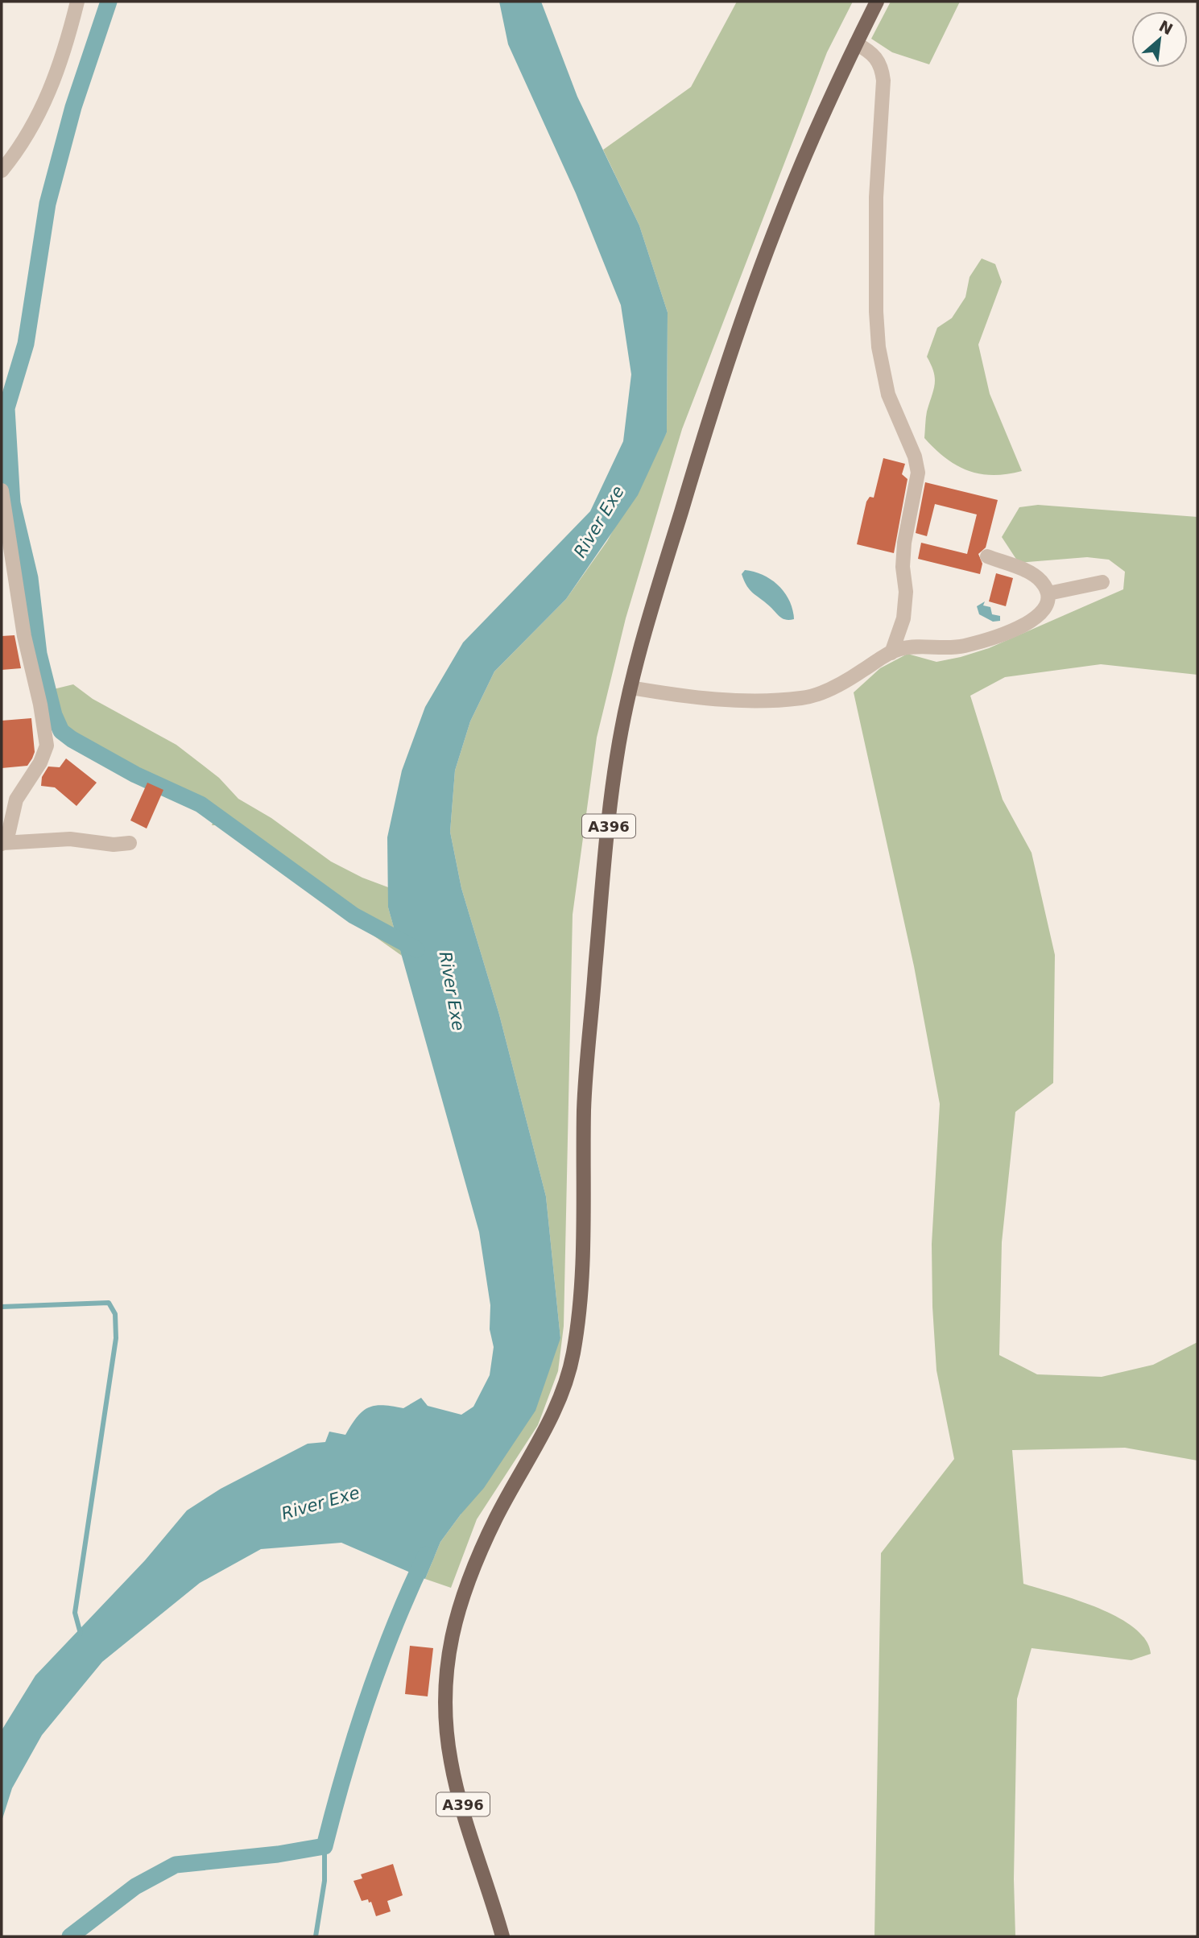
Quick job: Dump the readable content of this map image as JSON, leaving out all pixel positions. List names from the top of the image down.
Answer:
{
  "streets": {
    "main road": ["A396"]
  },
  "water": ["River Exe"],
  "north": "top right"
}
